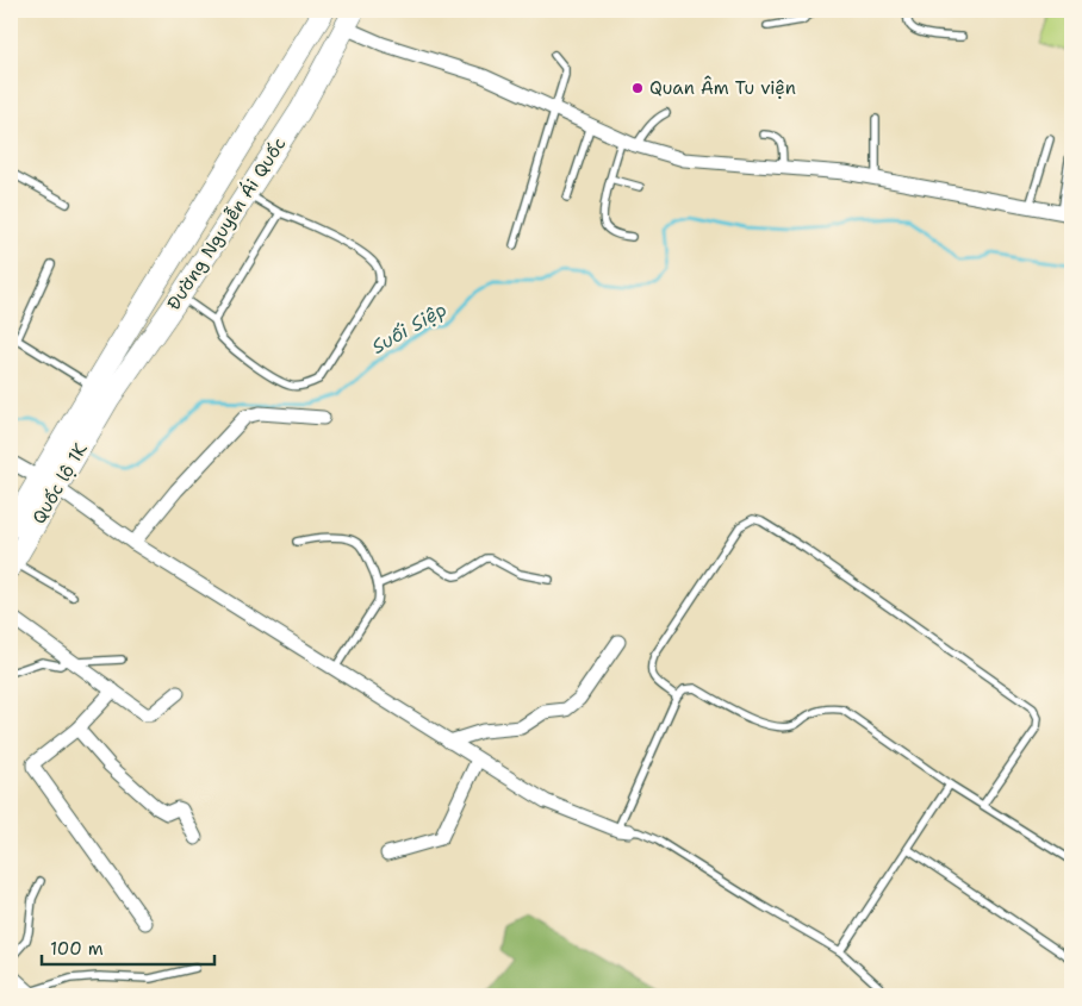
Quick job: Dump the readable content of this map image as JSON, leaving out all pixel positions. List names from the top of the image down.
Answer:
{
  "streets": {
    "main road": ["Đường Nguyễn Ái Quốc", "Quốc lộ 1K"]
  },
  "crossings": [
    ["Đường Nguyễn Ái Quốc", "Quốc lộ 1K"]
  ],
  "water": ["Suối Siệp"],
  "places": ["Quan Âm Tu viện"],
  "scale_bar": "100 m"
}
